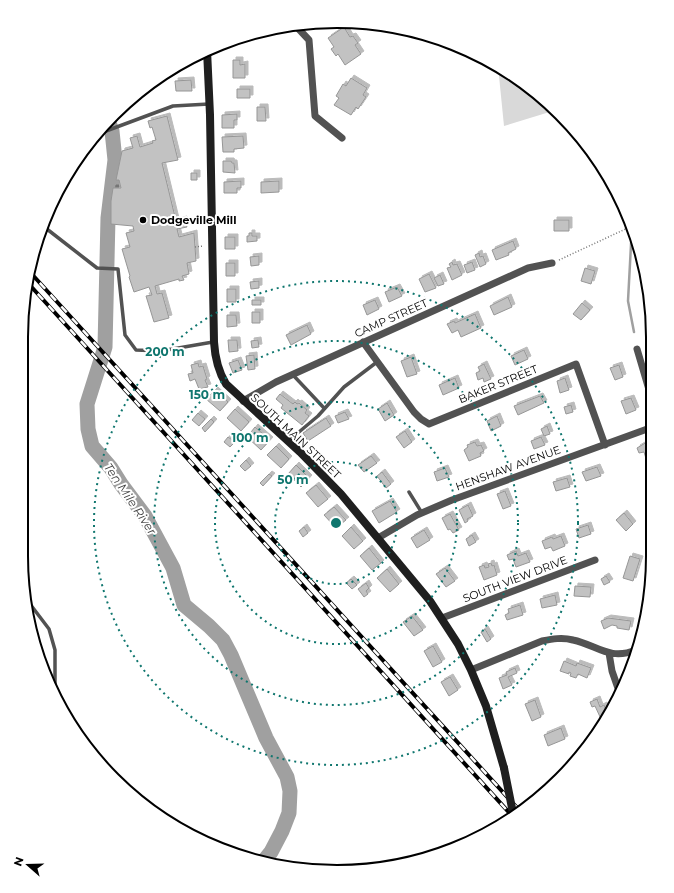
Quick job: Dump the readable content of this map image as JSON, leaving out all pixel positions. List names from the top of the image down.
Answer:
{
  "streets": {
    "main road": ["SOUTH MAIN STREET"],
    "street": [
      "CAMP STREET",
      "BAKER STREET",
      "HENSHAW AVENUE",
      "SOUTH VIEW DRIVE"
    ]
  },
  "crossings": [
    ["CAMP STREET", "SOUTH MAIN STREET"],
    ["BAKER STREET", "HENSHAW AVENUE"],
    ["SOUTH MAIN STREET", "HENSHAW AVENUE"],
    ["SOUTH MAIN STREET", "SOUTH VIEW DRIVE"]
  ],
  "water": ["Ten Mile River"],
  "places": ["Dodgeville Mill"],
  "north": "left",
  "rings": [
    "200 m",
    "150 m",
    "100 m",
    "50 m"
  ]
}
